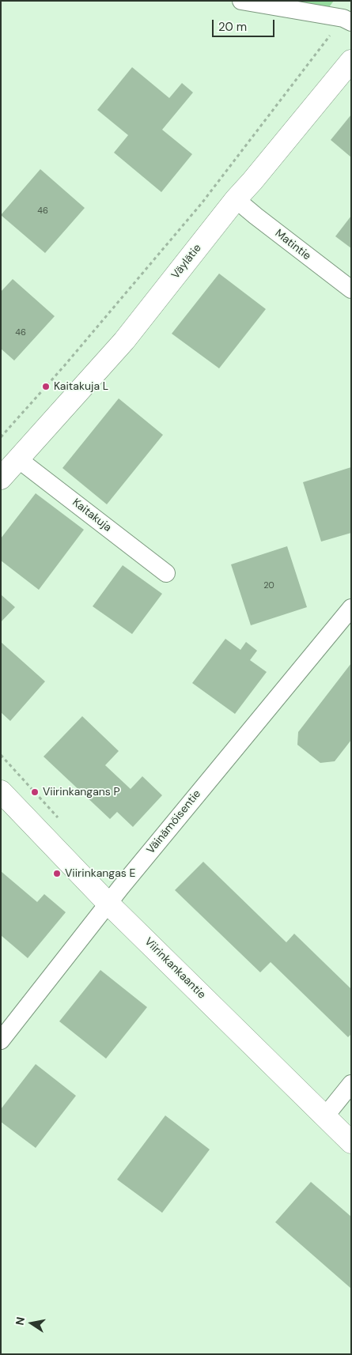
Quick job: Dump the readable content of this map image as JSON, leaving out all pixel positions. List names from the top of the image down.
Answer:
{
  "streets": {
    "street": [
      "Matintie",
      "Väylätie",
      "Kaitakuja",
      "Väinämöisentie",
      "Viirinkankaantie"
    ]
  },
  "crossings": [
    ["Matintie", "Väylätie"],
    ["Väylätie", "Kaitakuja"],
    ["Väinämöisentie", "Viirinkankaantie"]
  ],
  "places": ["Kaitakuja L", "Viirinkangans P", "Viirinkangas E"],
  "house_numbers": ["46", "46", "20"],
  "scale_bar": "20 m",
  "north": "left"
}
